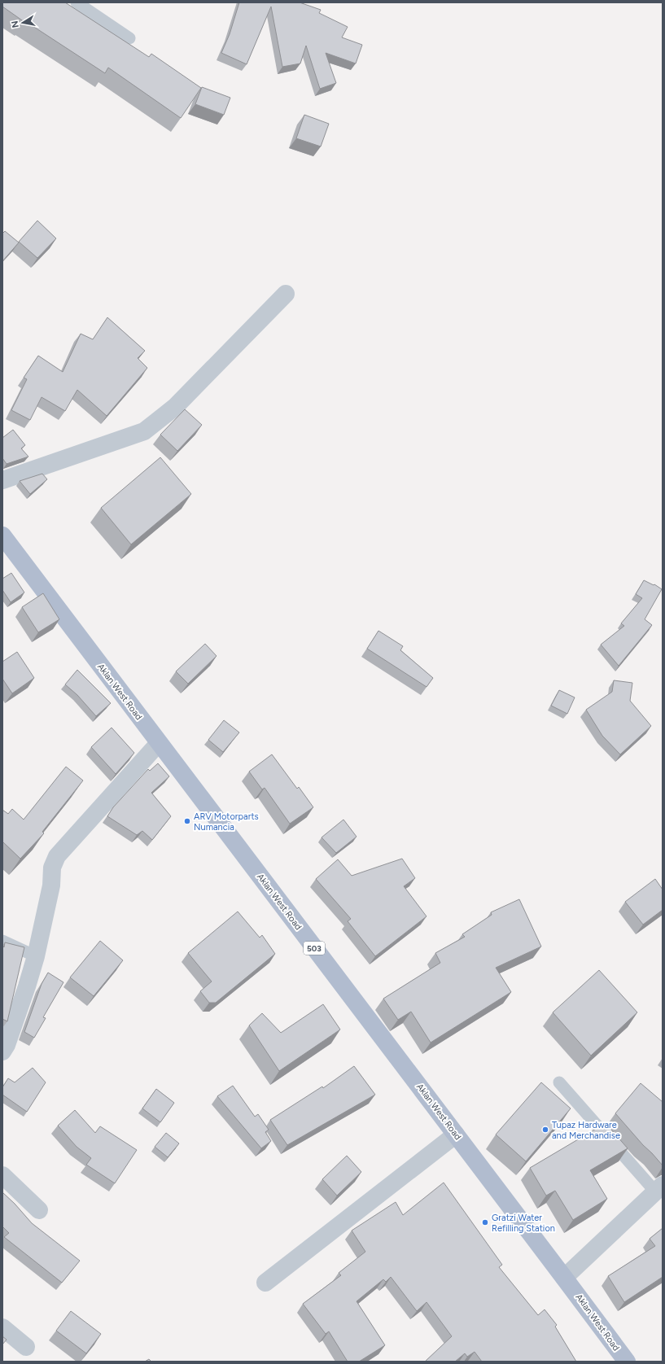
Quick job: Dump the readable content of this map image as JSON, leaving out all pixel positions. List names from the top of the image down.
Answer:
{
  "streets": {
    "main road": ["Aklan West Road", "503"]
  },
  "places": ["ARV Motorparts Numancia", "Tupaz Hardware and Merchandise", "Gratzi Water Refilling Station"],
  "north": "left"
}
